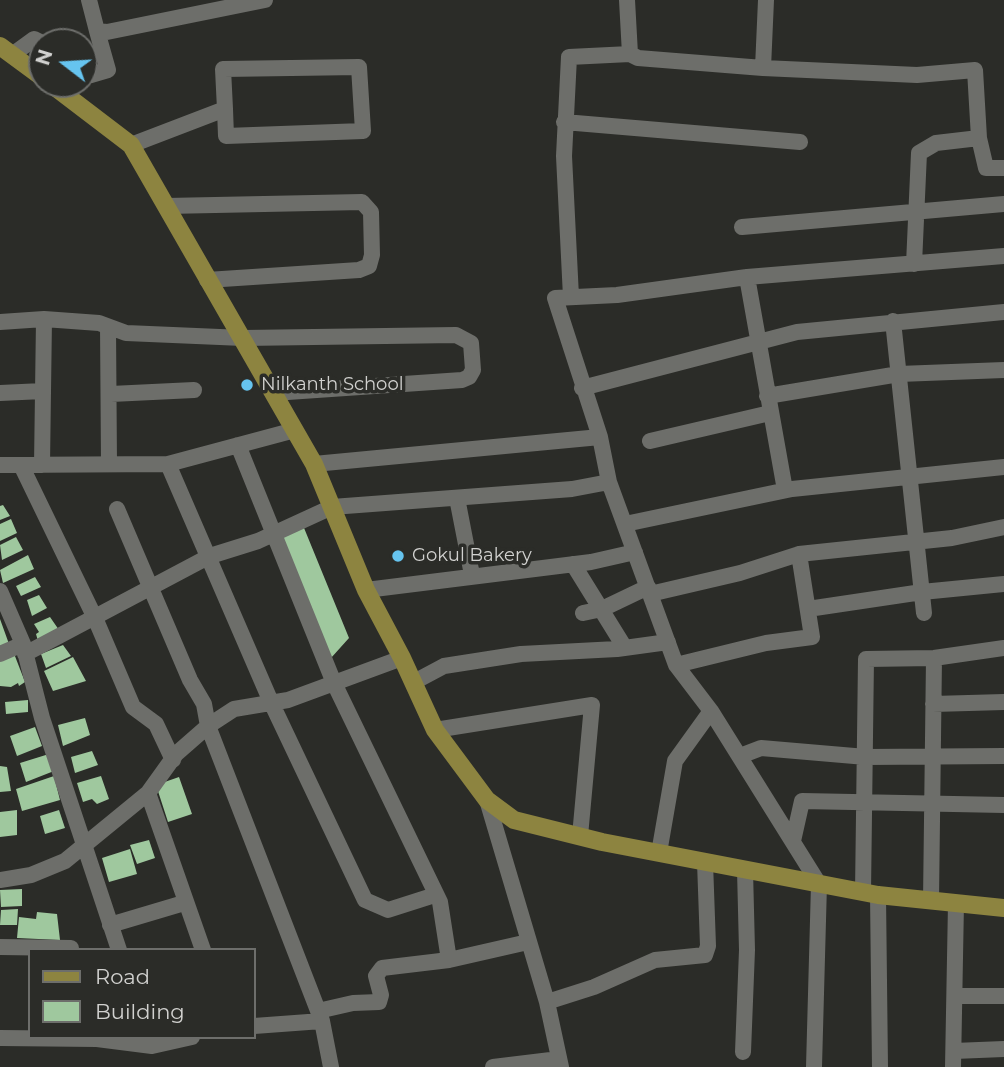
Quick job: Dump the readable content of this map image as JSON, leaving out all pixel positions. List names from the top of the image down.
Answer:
{
  "places": ["Nilkanth School", "Gokul Bakery"],
  "legend": ["Road", "Building"],
  "north": "left"
}
